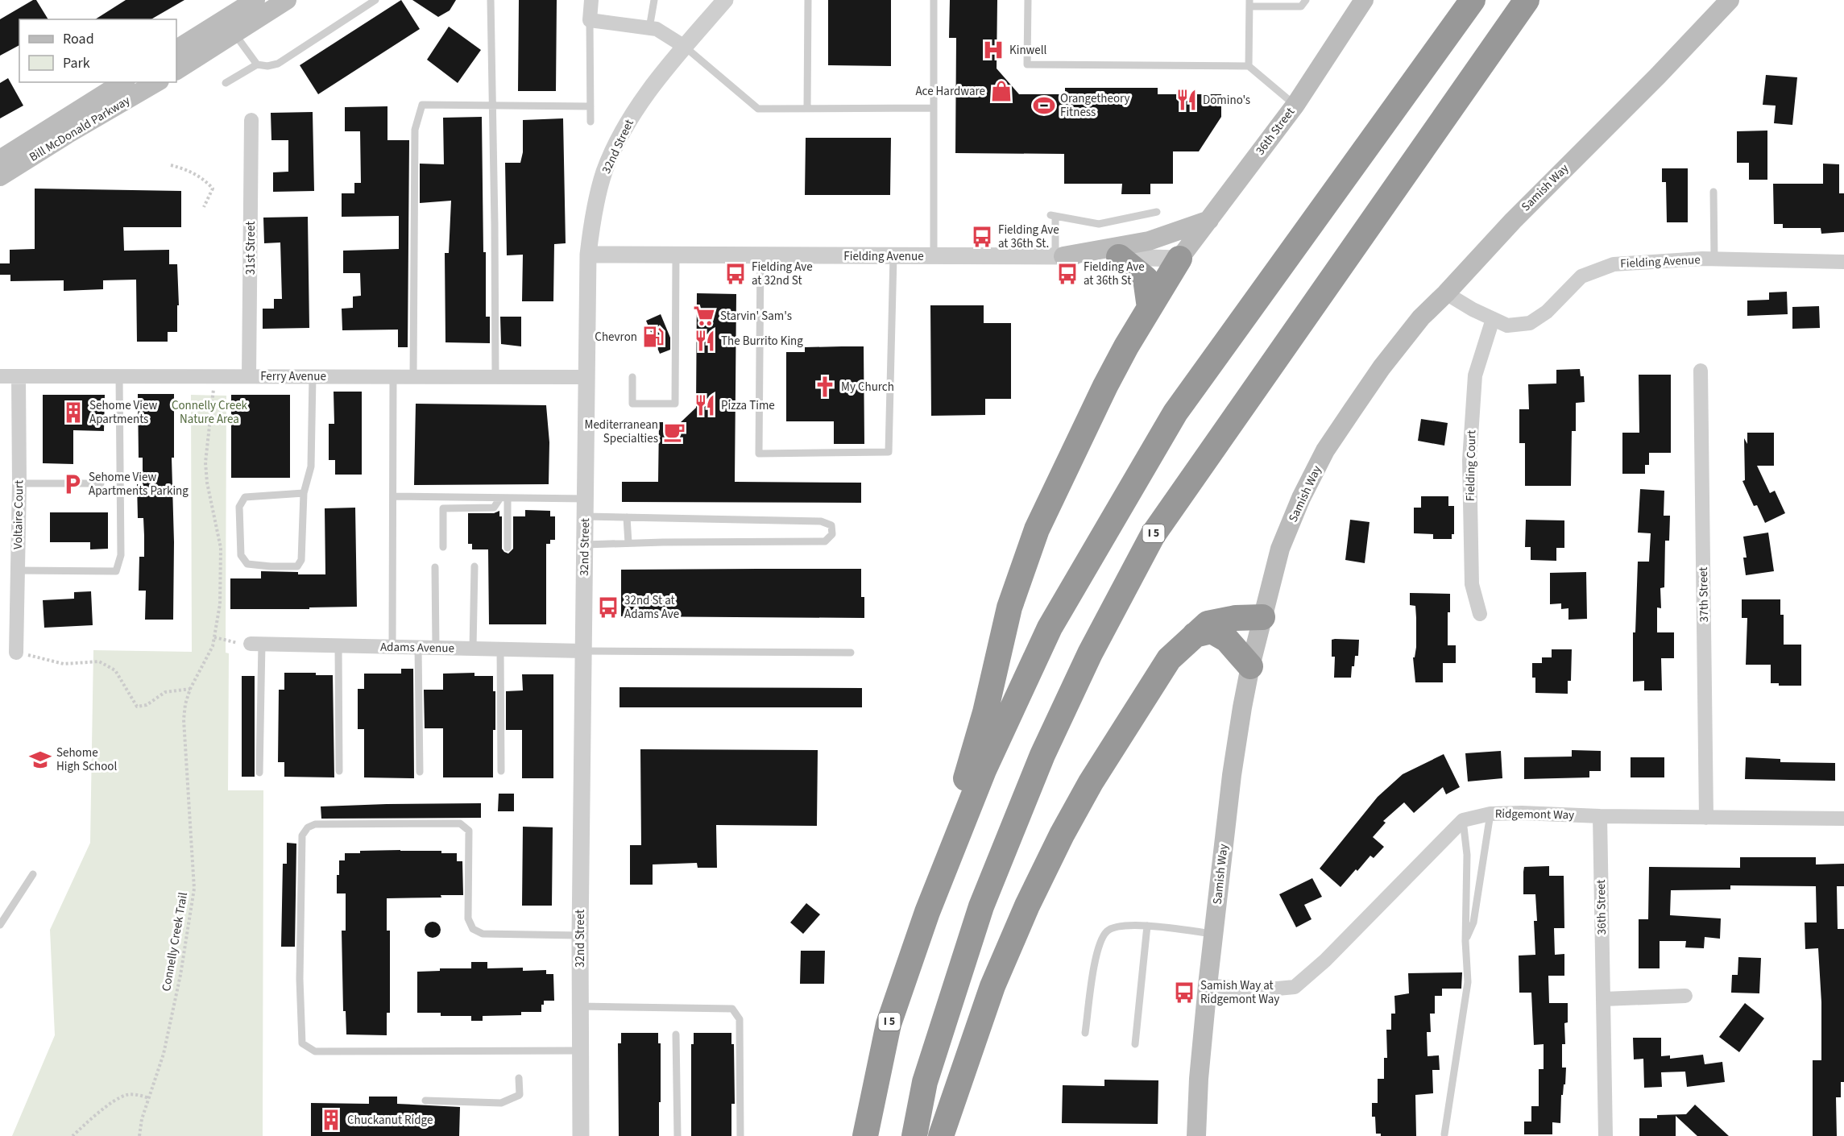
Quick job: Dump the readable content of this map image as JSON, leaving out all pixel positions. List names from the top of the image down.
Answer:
{
  "streets": {
    "highway": ["I 5"],
    "main road": ["Bill McDonald Parkway", "36th Street", "Samish Way"],
    "street": [
      "32nd Street",
      "31st Street",
      "Fielding Avenue",
      "Ferry Avenue",
      "Fielding Court",
      "Voltaire Court",
      "37th Street",
      "Adams Avenue",
      "Ridgemont Way"
    ],
    "path": ["Connelly Creek Trail"]
  },
  "crossings": [
    ["36th Street", "Fielding Avenue"],
    ["36th Street", "Ridgemont Way"],
    ["32nd Street", "Fielding Avenue"],
    ["32nd Street", "Ferry Avenue"],
    ["32nd Street", "Adams Avenue"],
    ["Samish Way", "Fielding Avenue"],
    ["31st Street", "Ferry Avenue"],
    ["Fielding Avenue", "Fielding Court"],
    ["Ferry Avenue", "Voltaire Court"],
    ["Ferry Avenue", "Connelly Creek Trail"],
    ["37th Street", "Ridgemont Way"]
  ],
  "parks": ["Connelly Creek Nature Area"],
  "places": {
    "hospital": ["Kinwell"],
    "shop": ["Ace Hardware"],
    "restaurant": ["Domino's", "The Burrito King", "Pizza Time"],
    "sports": ["Orangetheory Fitness"],
    "bus stop": [
      "Fielding Ave at 36th St.",
      "Fielding Ave at 32nd St",
      "Fielding Ave at 36th St",
      "32nd St at Adams Ave",
      "Samish Way at Ridgemont Way"
    ],
    "supermarket": ["Starvin' Sam's"],
    "fuel station": ["Chevron"],
    "church": ["My Church"],
    "building": ["Sehome View Apartments", "Chuckanut Ridge"],
    "cafe": ["Mediterranean Specialties"],
    "parking": ["Sehome View Apartments Parking"],
    "school or university": ["Sehome High School"]
  },
  "legend": ["Road", "Park"]
}
